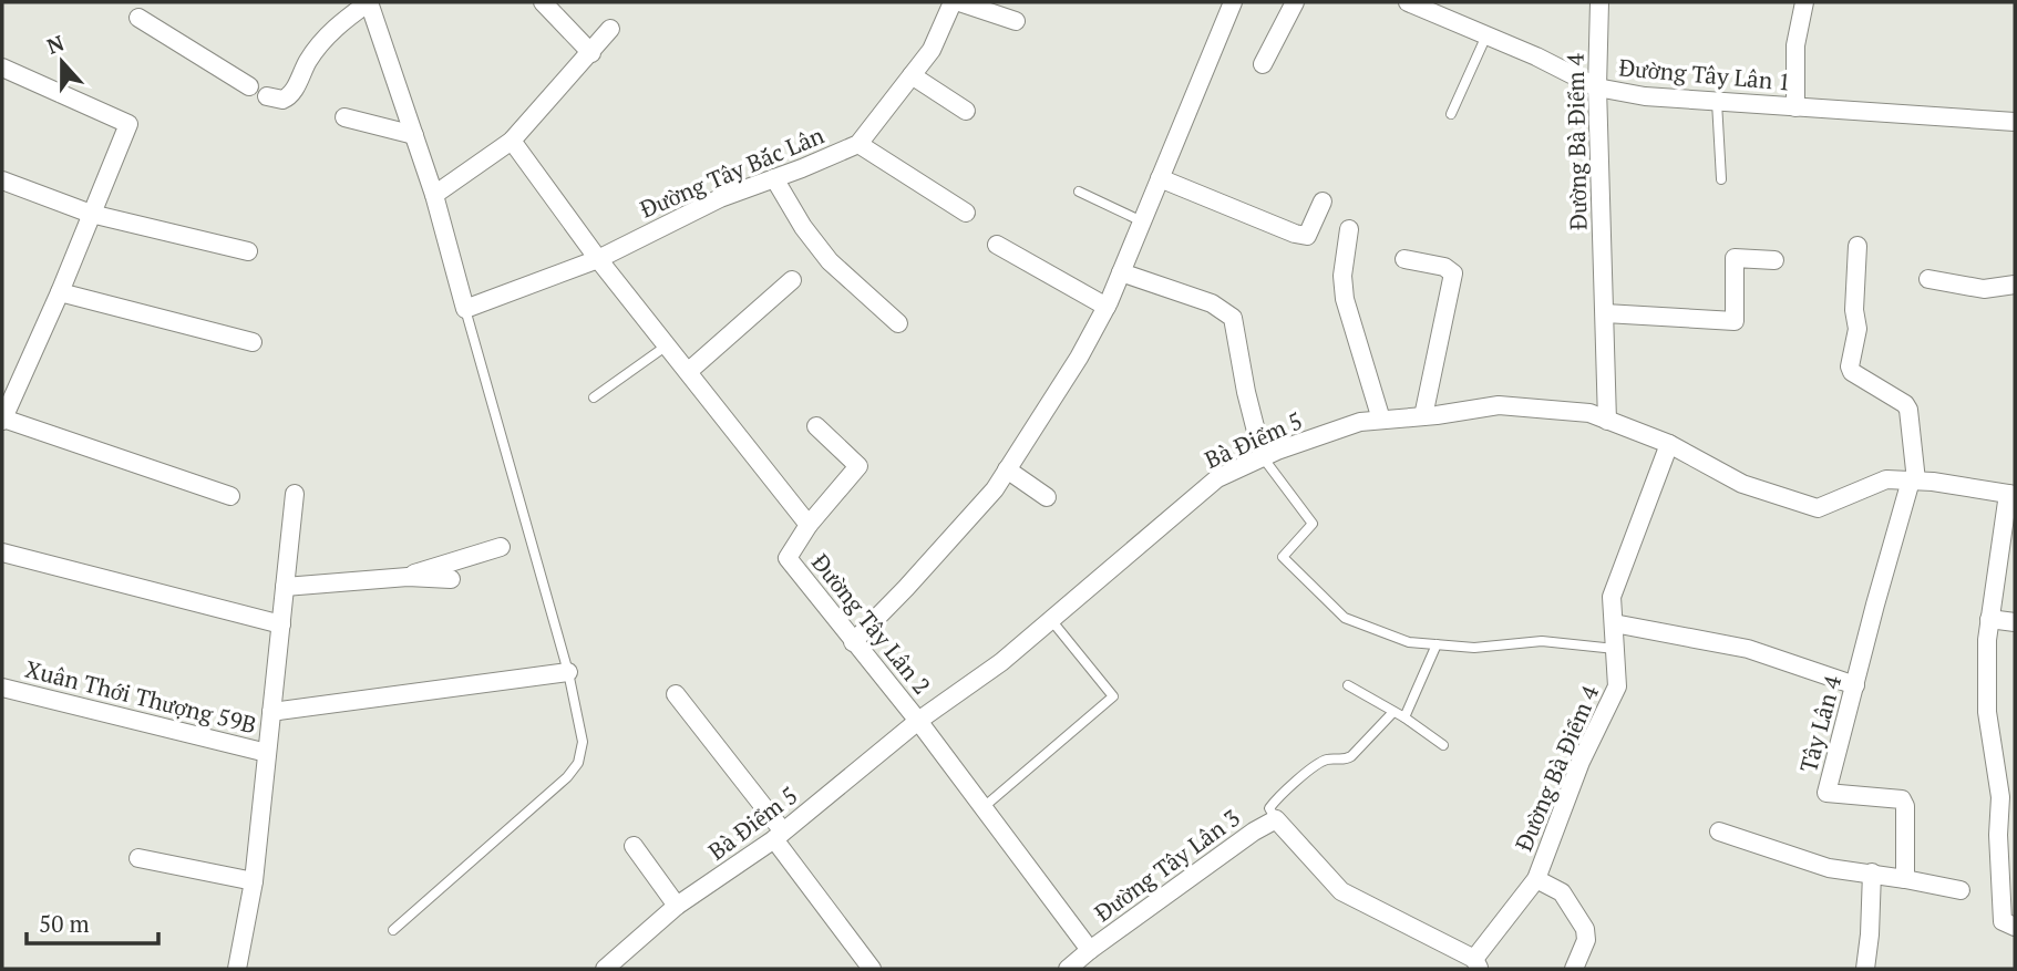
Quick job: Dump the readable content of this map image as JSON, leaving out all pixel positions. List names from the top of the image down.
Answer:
{
  "streets": {
    "street": [
      "Đường Tây Lân 1",
      "Đường Bà Điểm 4",
      "Đường Tây Bắc Lân",
      "Bà Điểm 5",
      "Đường Tây Lân 2",
      "Xuân Thới Thượng 59B",
      "Tây Lân 4",
      "Đường Tây Lân 3"
    ]
  },
  "crossings": [
    ["Đường Tây Lân 1", "Đường Bà Điểm 4"],
    ["Đường Bà Điểm 4", "Bà Điểm 5"],
    ["Đường Bà Điểm 4", "Đường Tây Lân 3"],
    ["Đường Tây Bắc Lân", "Đường Tây Lân 2"],
    ["Bà Điểm 5", "Đường Tây Lân 2"],
    ["Bà Điểm 5", "Tây Lân 4"],
    ["Đường Tây Lân 2", "Đường Tây Lân 3"]
  ],
  "scale_bar": "50 m",
  "north": "top"
}
